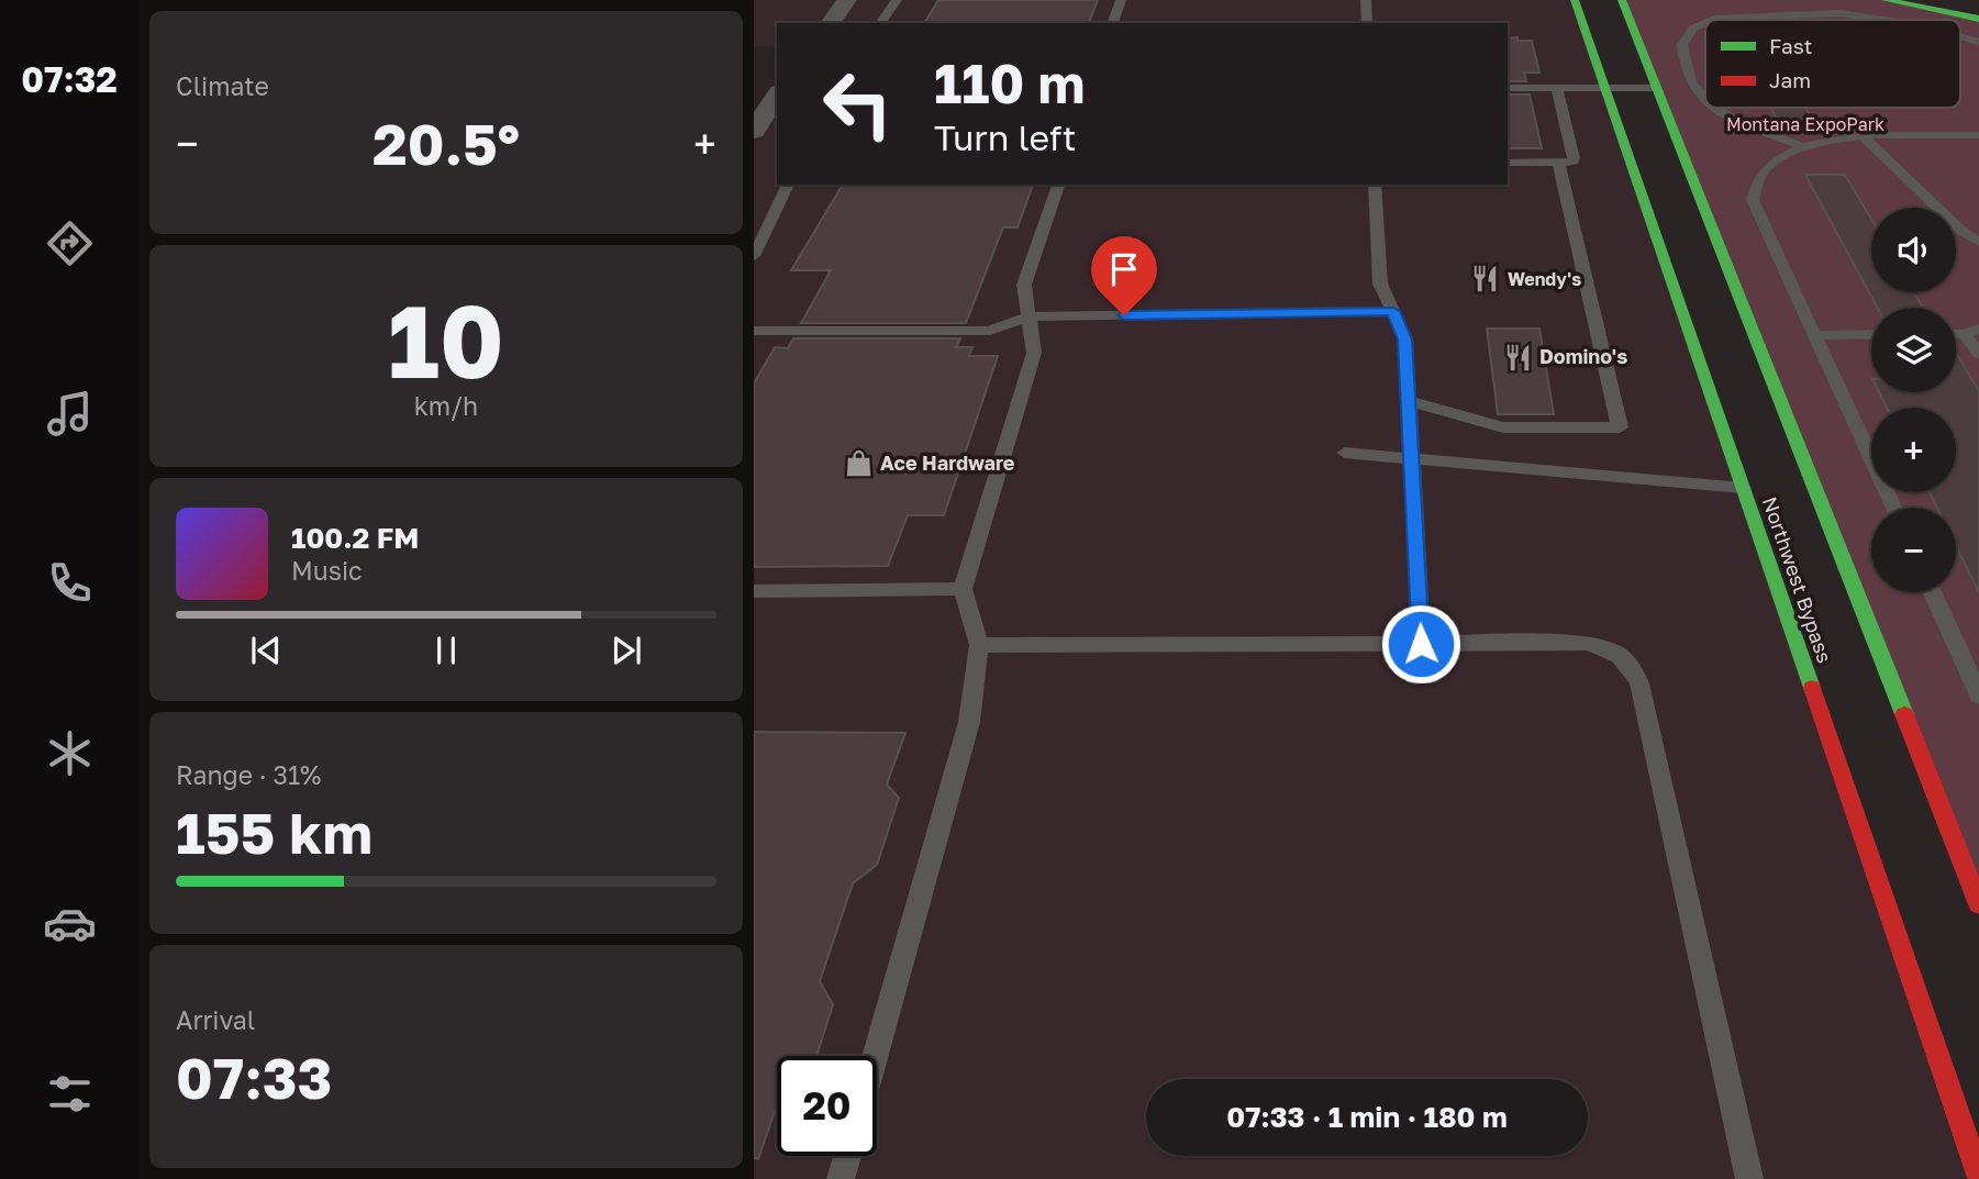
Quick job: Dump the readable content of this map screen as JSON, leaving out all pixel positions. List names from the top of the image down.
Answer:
{
  "streets": {
    "main road": ["Northwest Bypass"]
  },
  "parks": ["Montana ExpoPark"],
  "places": {
    "restaurant": ["Wendy's", "Domino's"],
    "shop": ["Ace Hardware"]
  },
  "legend": ["Fast", "Jam"],
  "page": {
    "tabs": "07:32",
    "tile": [
      "Climate",
      ["10", "km/h"],
      ["Range · 31%", "155 km"],
      ["Arrival", "07:33"]
    ],
    "turn": ["110 m", "Turn left"],
    "heat": ["−", "20.5°", "+"],
    "map_buttons": ["+", "−"],
    "song": ["100.2 FM", "Music"],
    "limit": "20",
    "trip": "07:33 · 1 min · 180 m"
  }
}
